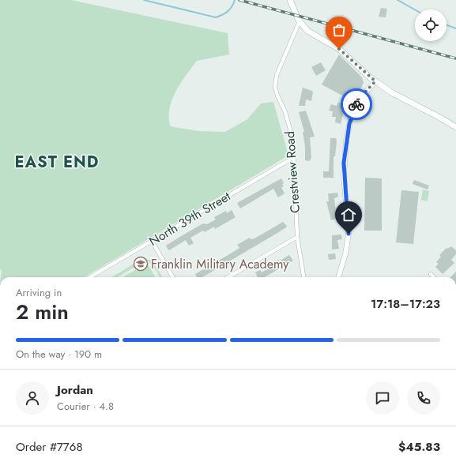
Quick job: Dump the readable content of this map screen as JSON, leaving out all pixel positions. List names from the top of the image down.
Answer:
{
  "streets": {
    "street": ["Crestview Road", "North 39th Street"]
  },
  "crossings": [
    ["Crestview Road", "North 39th Street"]
  ],
  "districts": ["EAST END"],
  "places": {
    "school or university": ["Franklin Military Academy"]
  },
  "page": {
    "heading": ["2 min", "Arriving in", "17:18–17:23"],
    "panel": [
      "Jordan",
      "Courier · 4.8",
      "Order #7768",
      "$45.83"
    ],
    "bar": "On the way · 190 m"
  }
}
